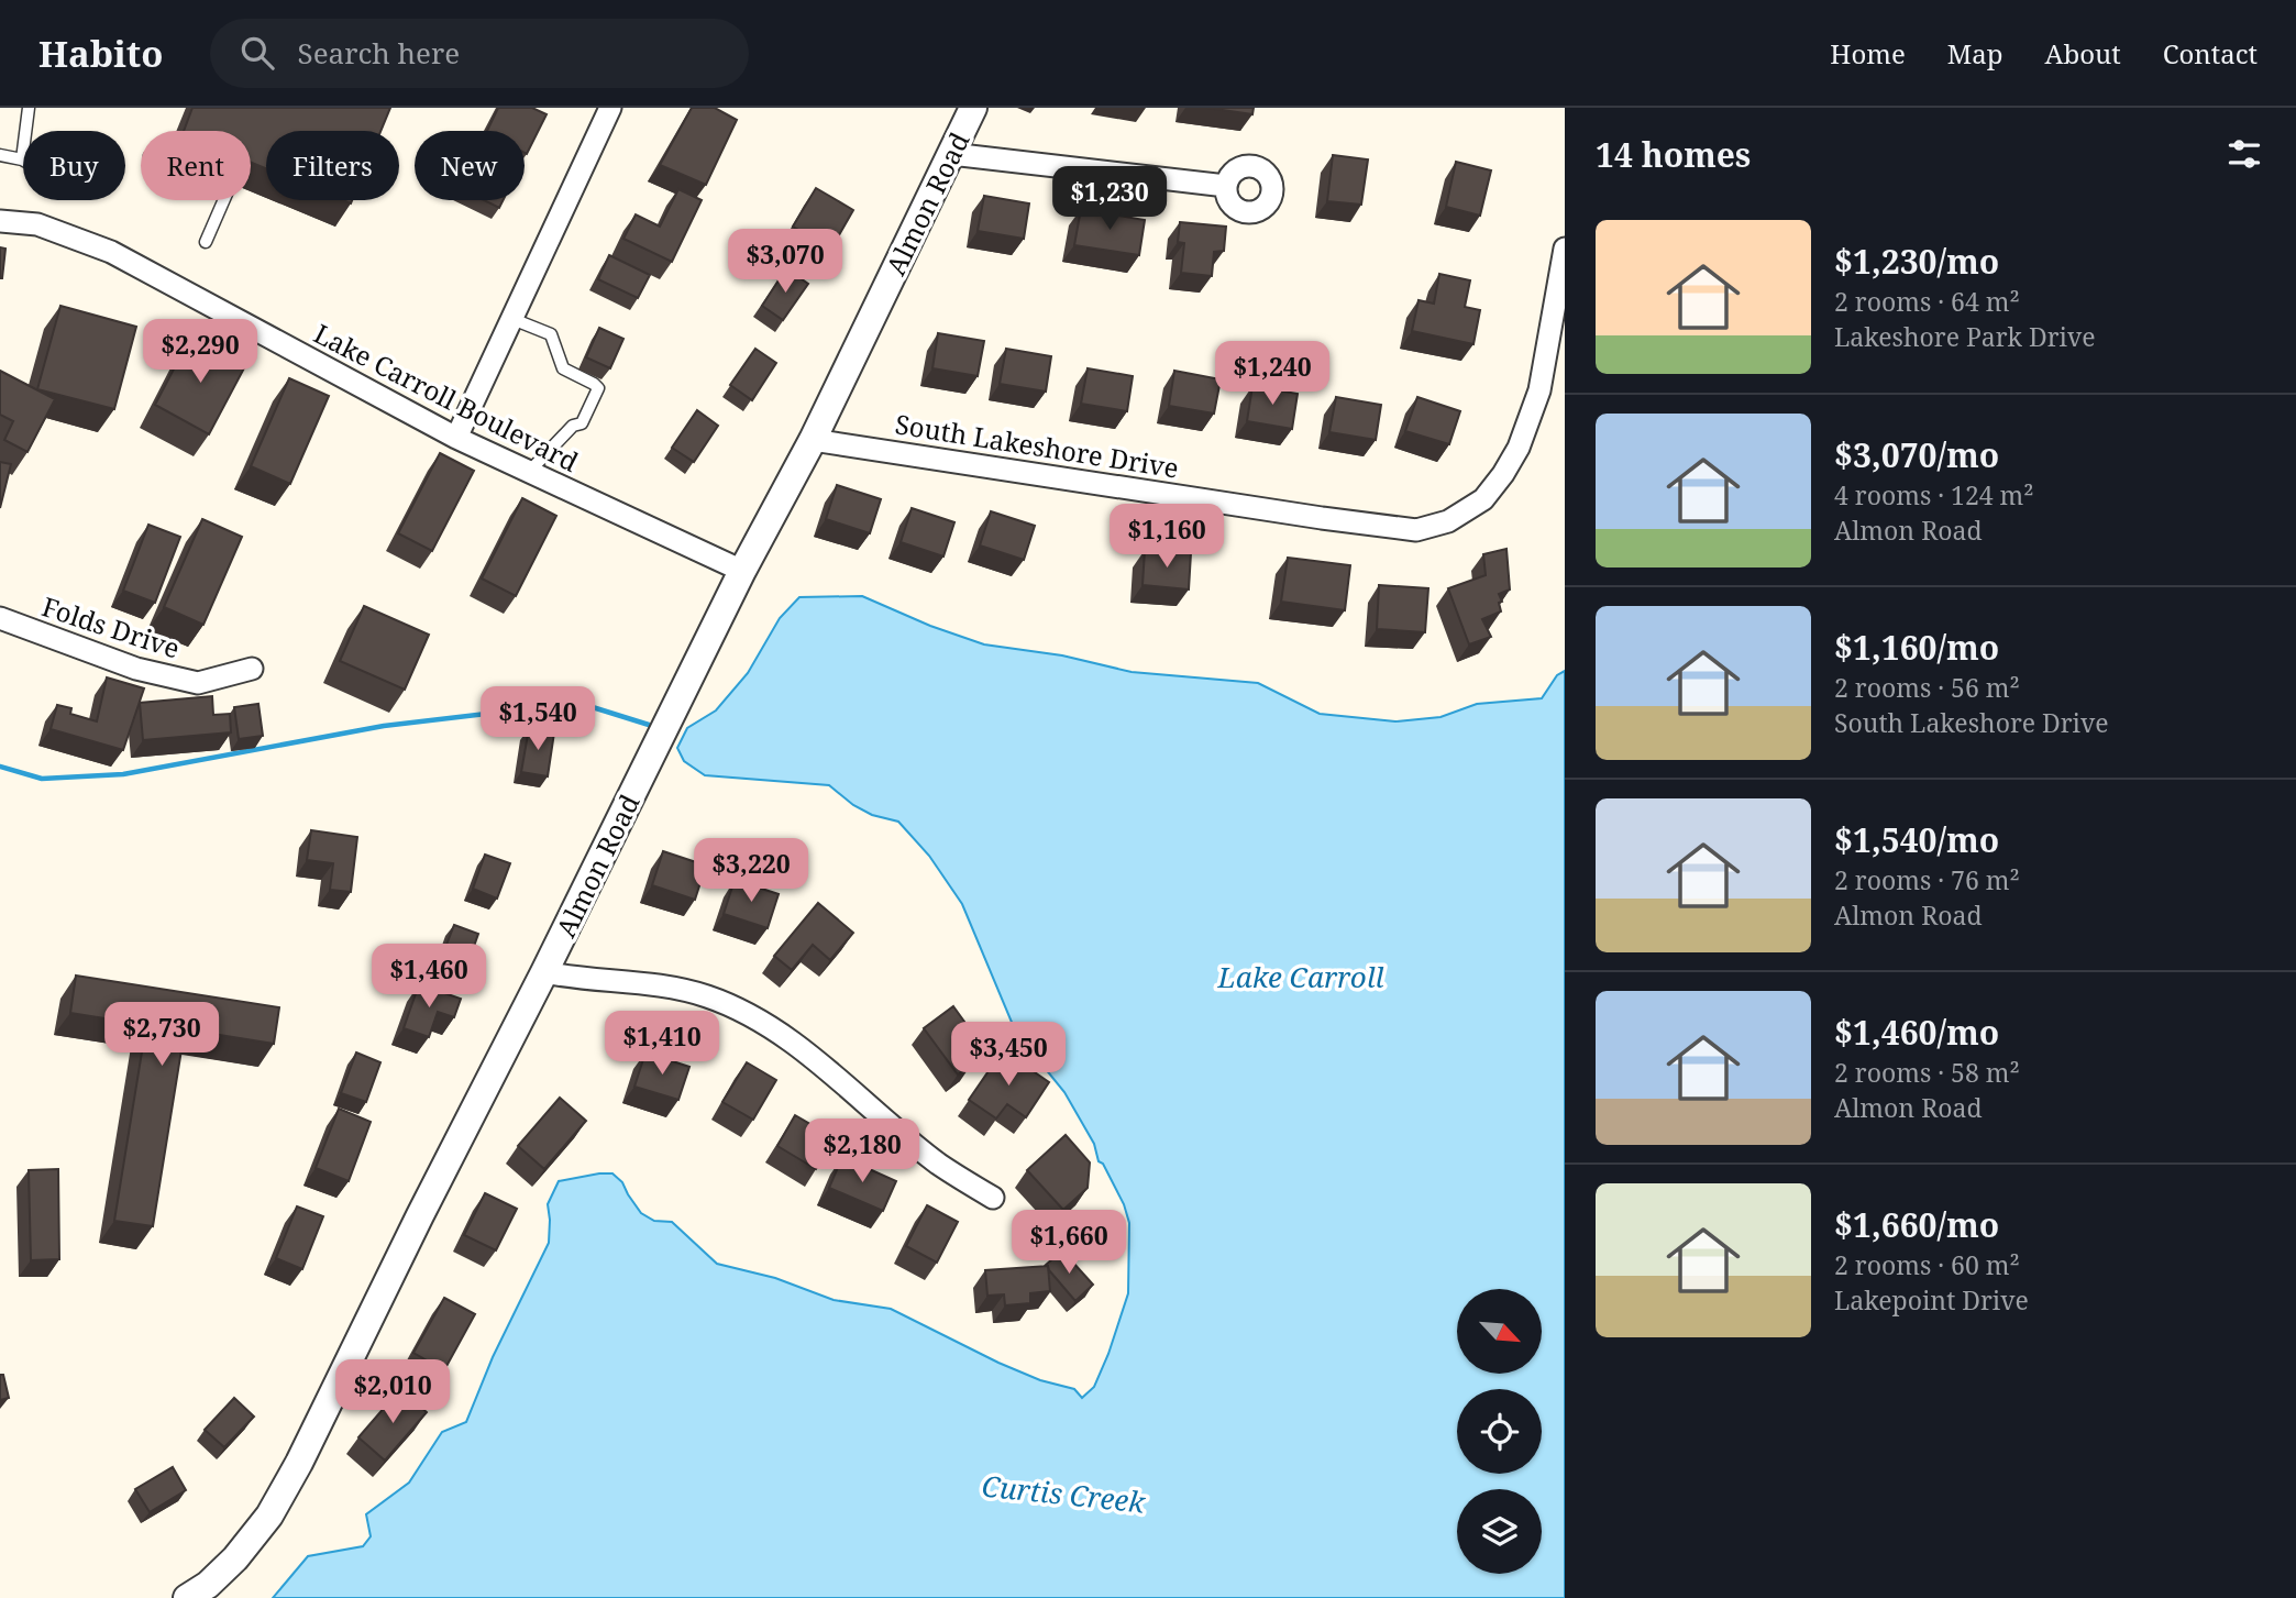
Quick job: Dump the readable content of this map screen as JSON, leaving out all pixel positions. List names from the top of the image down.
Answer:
{
  "streets": {
    "street": [
      "Almon Road",
      "Lake Carroll Boulevard",
      "South Lakeshore Drive",
      "Folds Drive"
    ]
  },
  "crossings": [
    ["Almon Road", "Lake Carroll Boulevard"],
    ["Almon Road", "South Lakeshore Drive"]
  ],
  "water": ["Lake Carroll", "Curtis Creek"],
  "north": "bottom right",
  "page": {
    "header": "Habito",
    "search": "Search here",
    "nav": [
      "Home",
      "Map",
      "About",
      "Contact"
    ],
    "heading": "14 homes",
    "chip": [
      "Buy",
      "Rent",
      "Filters",
      "New"
    ],
    "price": [
      "$1,230",
      "$3,070",
      "$2,290",
      "$1,240",
      "$1,160",
      "$1,540",
      "$3,220",
      "$1,460",
      "$2,730",
      "$1,410",
      "$3,450",
      "$2,180",
      "$1,660",
      "$2,010"
    ],
    "list": [
      {
        "name": "$1,230/mo",
        "note": "2 rooms · 64 m² · Lakeshore Park Drive"
      },
      {
        "name": "$3,070/mo",
        "note": "4 rooms · 124 m² · Almon Road"
      },
      {
        "name": "$1,160/mo",
        "note": "2 rooms · 56 m² · South Lakeshore Drive"
      },
      {
        "name": "$1,540/mo",
        "note": "2 rooms · 76 m² · Almon Road"
      },
      {
        "name": "$1,460/mo",
        "note": "2 rooms · 58 m² · Almon Road"
      },
      {
        "name": "$1,660/mo",
        "note": "2 rooms · 60 m² · Lakepoint Drive"
      }
    ]
  }
}
